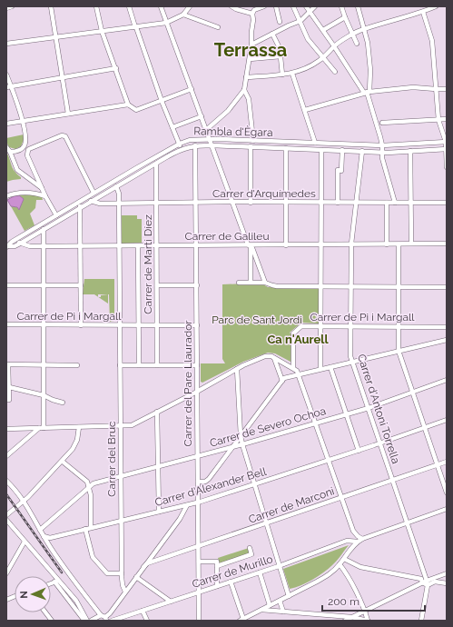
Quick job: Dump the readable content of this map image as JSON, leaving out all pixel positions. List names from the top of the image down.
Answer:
{
  "streets": {
    "street": [
      "Rambla d'Ègara",
      "Carrer d'Arquímedes",
      "Carrer de Galileu",
      "Carrer de Martí Díez",
      "Carrer de Pi i Margall",
      "Carrer del Pare Llaurador",
      "Carrer d'Antoni Torrella",
      "Carrer de Severo Ochoa",
      "Carrer del Bruc",
      "Carrer d'Alexander Bell",
      "Carrer de Marconi",
      "Carrer de Murillo"
    ]
  },
  "crossings": [
    ["Rambla d'Ègara", "Carrer d'Arquímedes"],
    ["Rambla d'Ègara", "Carrer de Galileu"],
    ["Rambla d'Ègara", "Carrer de Martí Díez"],
    ["Rambla d'Ègara", "Carrer del Pare Llaurador"],
    ["Rambla d'Ègara", "Carrer d'Antoni Torrella"],
    ["Rambla d'Ègara", "Carrer del Bruc"],
    ["Carrer d'Arquímedes", "Carrer de Martí Díez"],
    ["Carrer d'Arquímedes", "Carrer del Pare Llaurador"],
    ["Carrer d'Arquímedes", "Carrer d'Antoni Torrella"],
    ["Carrer d'Arquímedes", "Carrer del Bruc"],
    ["Carrer de Galileu", "Carrer de Martí Díez"],
    ["Carrer de Galileu", "Carrer del Pare Llaurador"],
    ["Carrer de Galileu", "Carrer d'Antoni Torrella"],
    ["Carrer de Galileu", "Carrer del Bruc"],
    ["Carrer de Martí Díez", "Carrer de Pi i Margall"],
    ["Carrer de Pi i Margall", "Carrer del Pare Llaurador"],
    ["Carrer de Pi i Margall", "Carrer d'Antoni Torrella"],
    ["Carrer de Pi i Margall", "Carrer del Bruc"],
    ["Carrer del Pare Llaurador", "Carrer de Severo Ochoa"],
    ["Carrer del Pare Llaurador", "Carrer d'Alexander Bell"],
    ["Carrer del Pare Llaurador", "Carrer de Marconi"],
    ["Carrer del Pare Llaurador", "Carrer de Murillo"],
    ["Carrer d'Antoni Torrella", "Carrer de Severo Ochoa"],
    ["Carrer d'Antoni Torrella", "Carrer d'Alexander Bell"],
    ["Carrer d'Antoni Torrella", "Carrer de Marconi"],
    ["Carrer de Severo Ochoa", "Carrer del Bruc"],
    ["Carrer del Bruc", "Carrer d'Alexander Bell"]
  ],
  "districts": ["Terrassa", "Ca n'Aurell"],
  "parks": ["Parc de Sant Jordi"],
  "scale_bar": "200 m",
  "north": "left"
}
